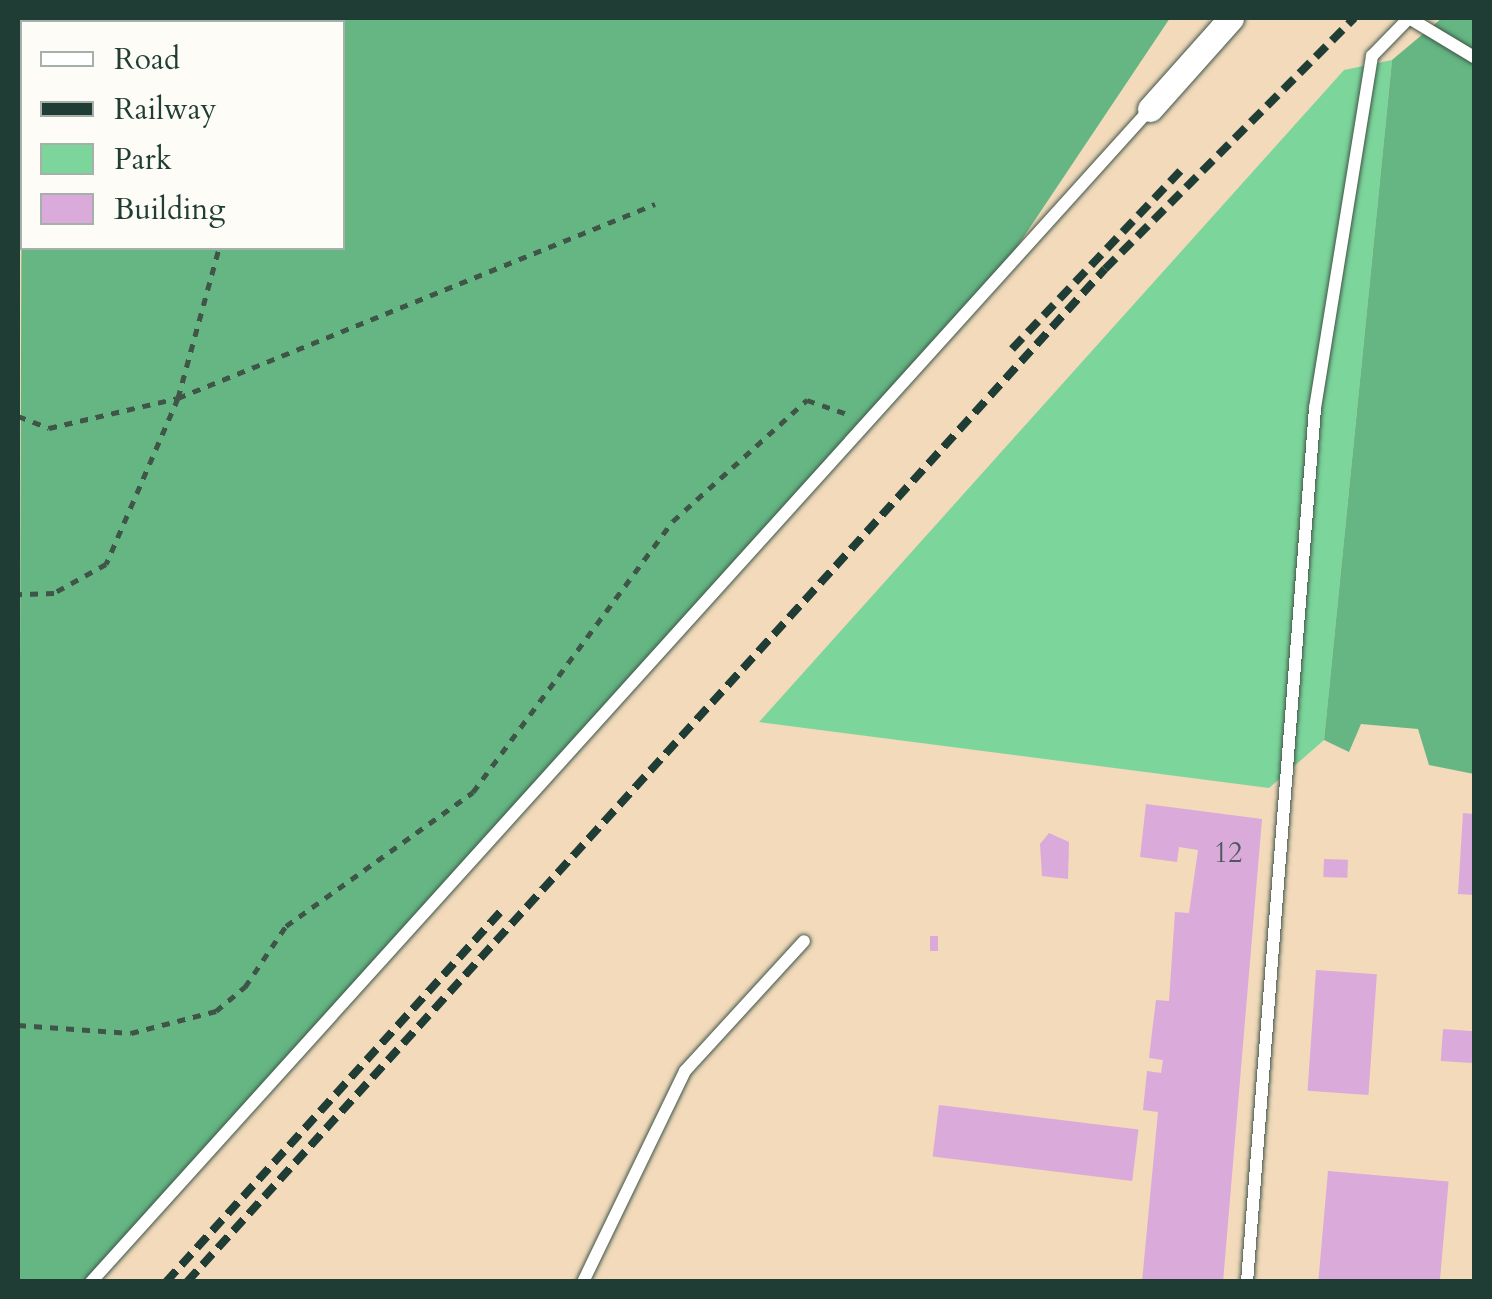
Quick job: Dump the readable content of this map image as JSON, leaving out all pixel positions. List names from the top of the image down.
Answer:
{
  "house_numbers": ["12"],
  "legend": [
    "Road",
    "Railway",
    "Park",
    "Building"
  ]
}
